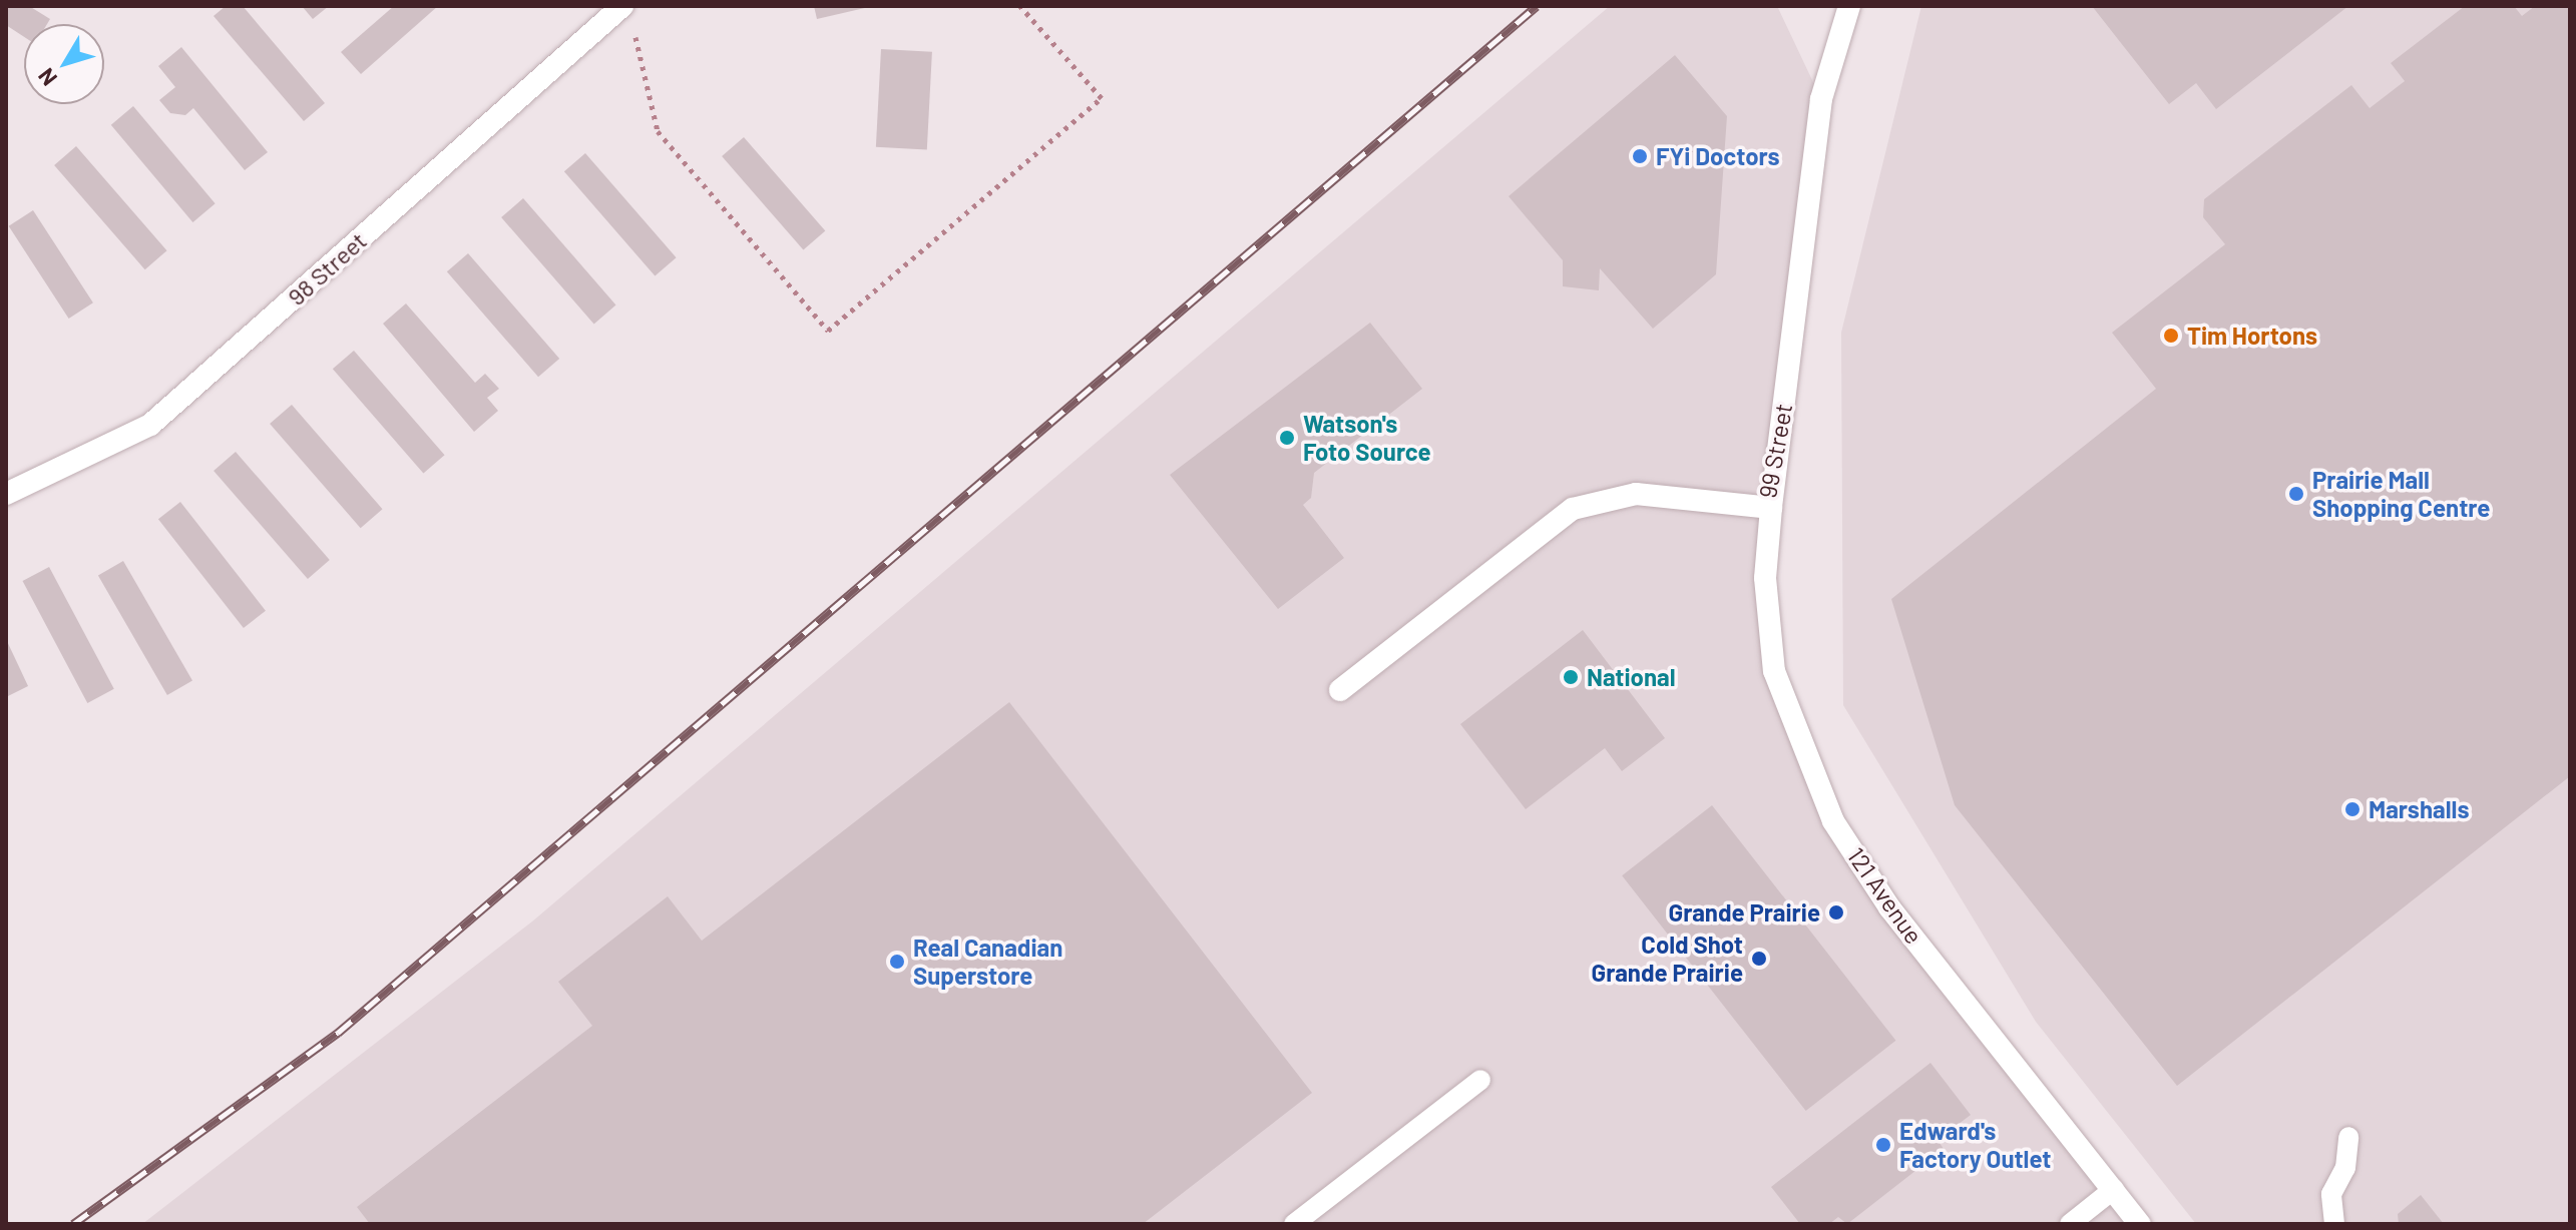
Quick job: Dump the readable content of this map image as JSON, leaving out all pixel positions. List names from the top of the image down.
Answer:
{
  "streets": {
    "street": ["98 Street", "99 Street", "121 Avenue"]
  },
  "crossings": [
    ["99 Street", "121 Avenue"]
  ],
  "places": [
    "FYi Doctors",
    "Tim Hortons",
    "Watson's Foto Source",
    "Prairie Mall Shopping Centre",
    "National",
    "Marshalls",
    "Grande Prairie",
    "Cold Shot Grande Prairie",
    "Real Canadian Superstore",
    "Edward's Factory Outlet"
  ],
  "north": "bottom left"
}
